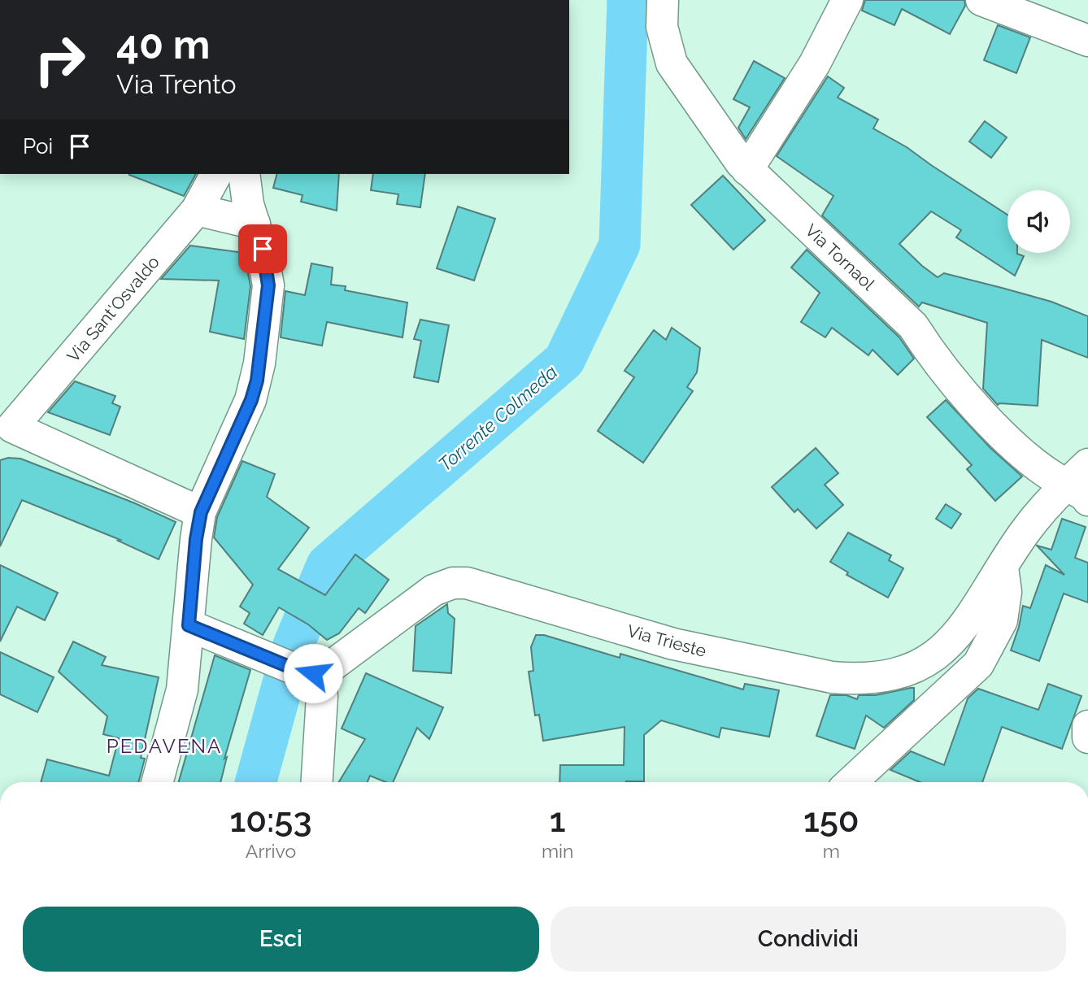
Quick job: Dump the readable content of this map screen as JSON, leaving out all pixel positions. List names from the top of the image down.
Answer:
{
  "streets": {
    "main road": ["Via Tornaol", "Via Sant'Osvaldo", "Via Trieste"]
  },
  "crossings": [
    ["Via Tornaol", "Via Trieste"]
  ],
  "districts": ["PEDAVENA"],
  "water": ["Torrente Colmeda"],
  "page": {
    "turn": ["40 m", "Via Trento"],
    "then": "Poi",
    "eta": [
      "10:53",
      "Arrivo",
      "1",
      "min",
      "150",
      "m"
    ],
    "buttons": ["Esci", "Condividi"]
  }
}
